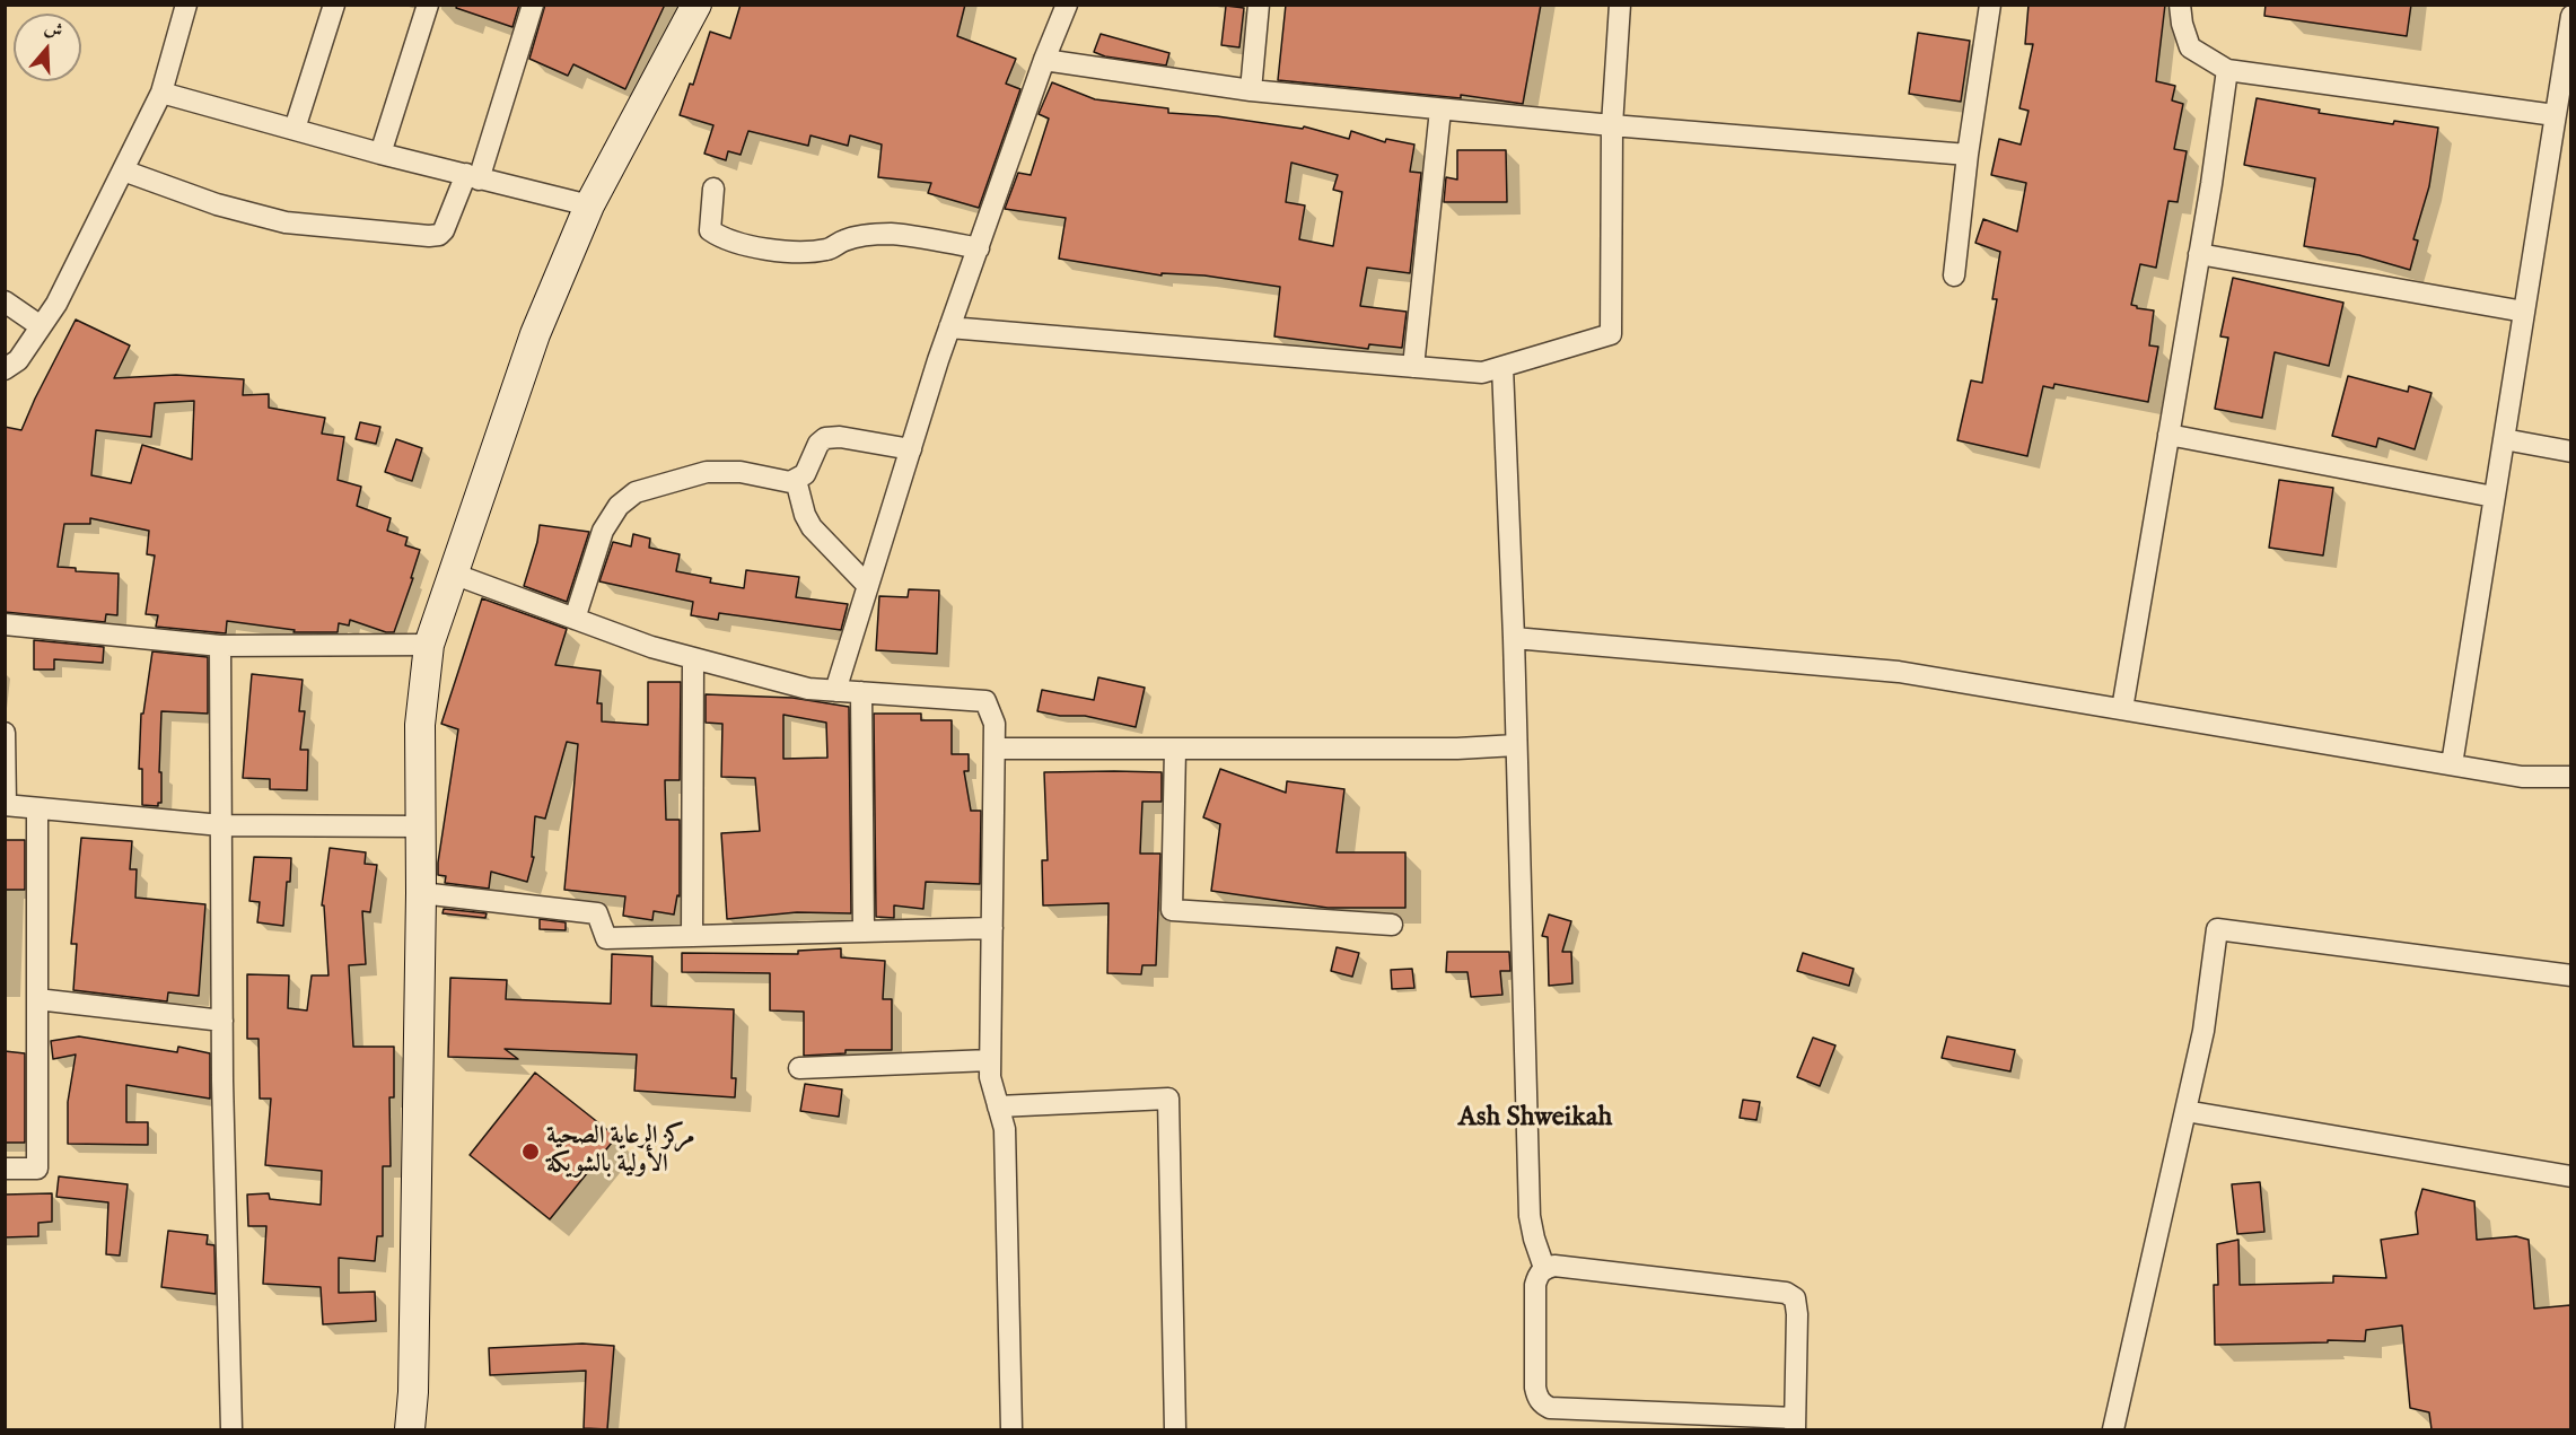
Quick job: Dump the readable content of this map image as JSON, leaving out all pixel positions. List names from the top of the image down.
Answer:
{
  "districts": ["Ash Shweikah"],
  "places": ["مركز الرعاية الصحية الأولية بالشويكة"],
  "north": "top"
}
